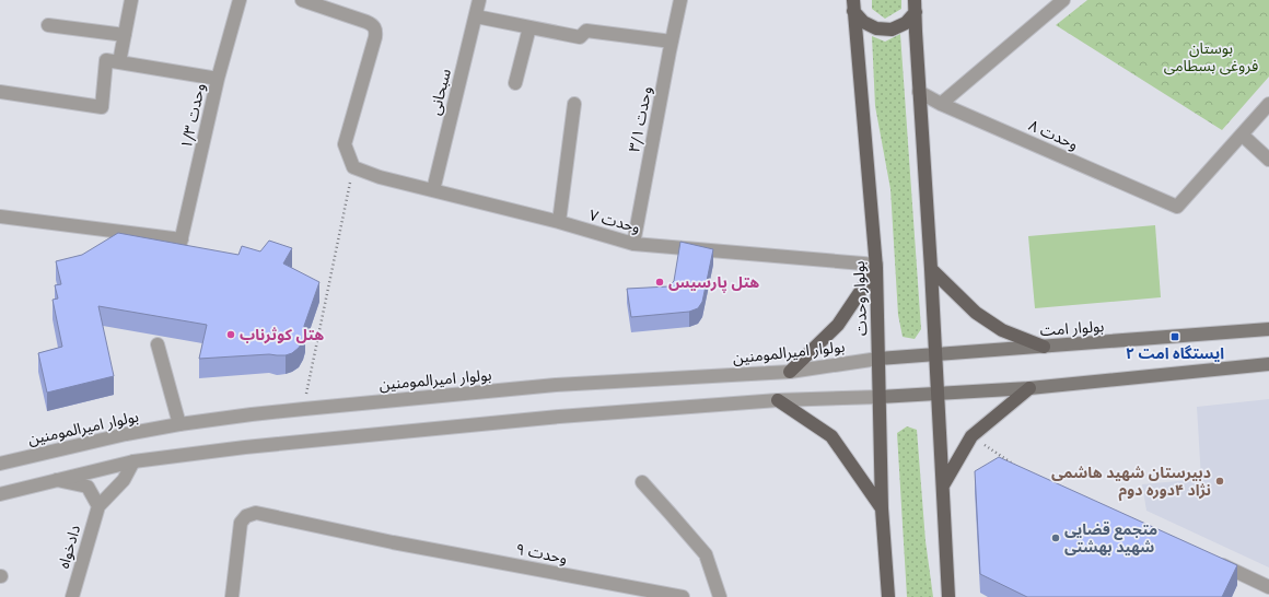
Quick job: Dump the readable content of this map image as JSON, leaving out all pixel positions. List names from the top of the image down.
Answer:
{
  "streets": {
    "main road": ["بولوار وحدت", "بولوار امت"],
    "street": [
      "سبحانی",
      "وحدت ۱/۳",
      "وحدت ۳/۱",
      "وحدت ۸",
      "وحدت ۷",
      "بولوار امیرالمومنین",
      "دادخواه",
      "وحدت ۹"
    ]
  },
  "crossings": [
    ["سبحانی", "وحدت ۷"],
    ["وحدت ۳/۱", "وحدت ۷"],
    ["وحدت ۷", "بولوار وحدت"],
    ["بولوار وحدت", "بولوار امت"],
    ["بولوار وحدت", "بولوار امیرالمومنین"],
    ["بولوار امت", "بولوار امیرالمومنین"]
  ],
  "parks": ["بوستان فروغی بسطامی"],
  "places": {
    "other": [
      "هتل پارسیس",
      "هتل کوثرناب",
      "دبیرستان شهید هاشمی نژاد ۴دوره دوم",
      "متجمع قضایی شهید بهشتی"
    ],
    "transit": ["ایستگاه امت ۲"]
  }
}
